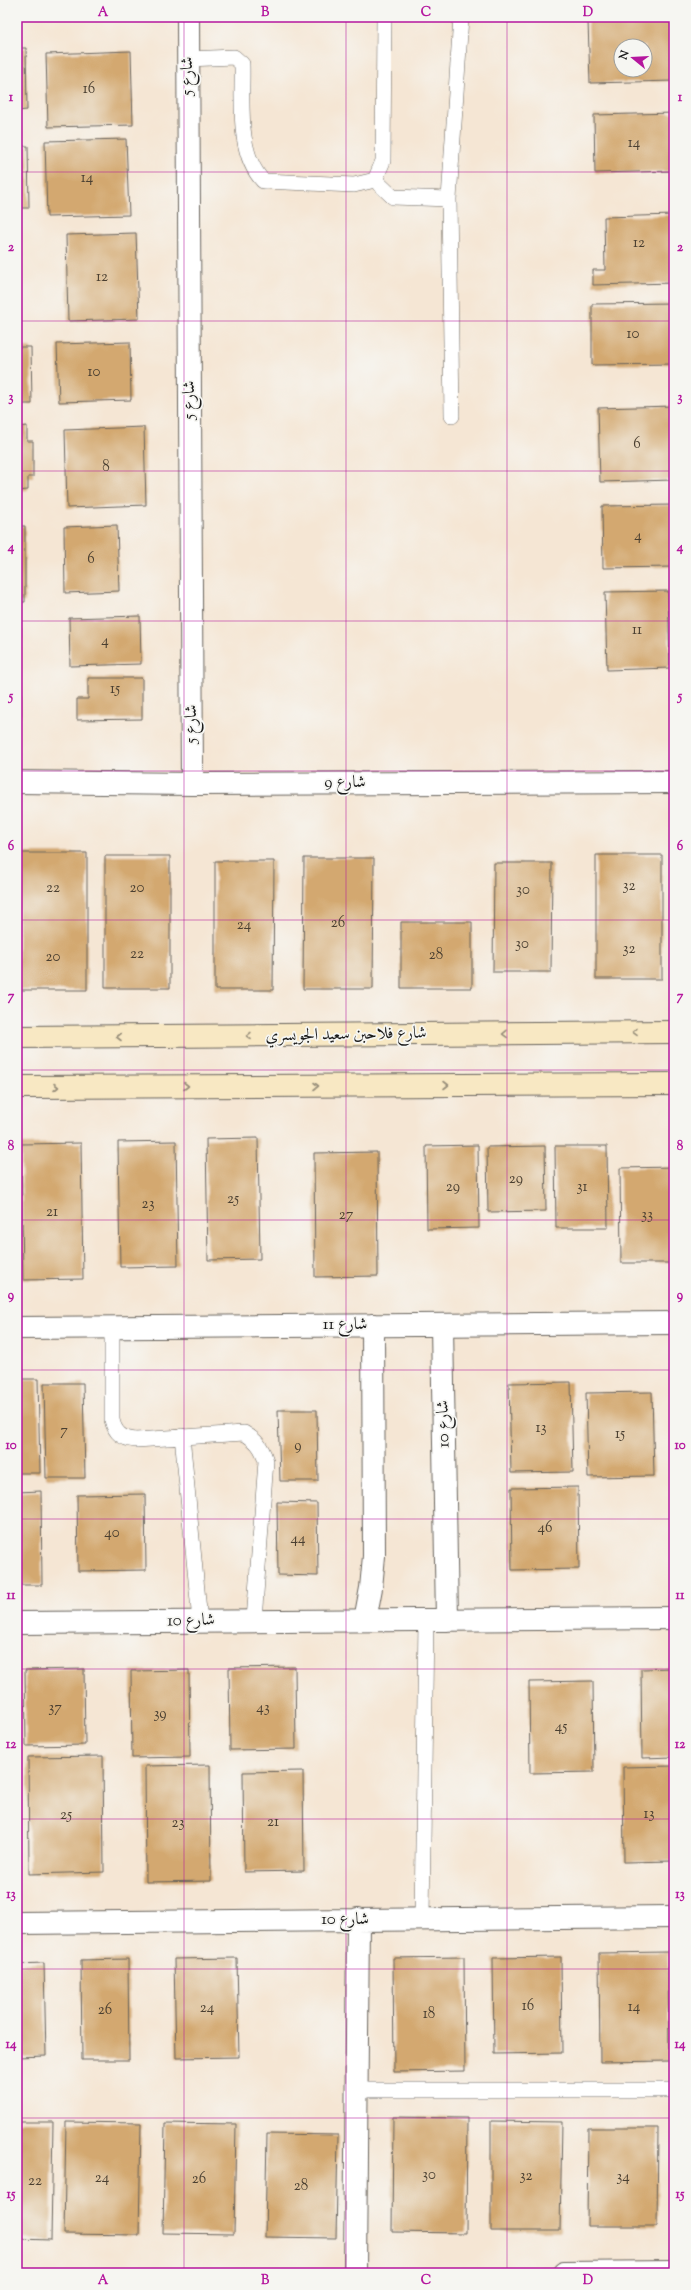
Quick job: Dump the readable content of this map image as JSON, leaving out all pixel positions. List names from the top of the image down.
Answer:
{
  "streets": {
    "street": [
      "شارع 5",
      "شارع 9",
      "شارع فلاحبن سعيد الجويسري",
      "شارع 11",
      "شارع 10"
    ]
  },
  "crossings": [
    ["شارع 5", "شارع 9"],
    ["شارع 11", "شارع 10"]
  ],
  "house_numbers": [
    "16",
    "14",
    "14",
    "12",
    "12",
    "10",
    "10",
    "6",
    "8",
    "4",
    "6",
    "11",
    "4",
    "15",
    "32",
    "22",
    "20",
    "30",
    "26",
    "24",
    "30",
    "32",
    "22",
    "28",
    "20",
    "29",
    "29",
    "31",
    "25",
    "23",
    "21",
    "27",
    "33",
    "13",
    "7",
    "15",
    "9",
    "46",
    "40",
    "44",
    "37",
    "43",
    "39",
    "45",
    "13",
    "25",
    "21",
    "23",
    "16",
    "14",
    "24",
    "26",
    "18",
    "30",
    "32",
    "34",
    "24",
    "26",
    "22",
    "28"
  ],
  "north": "left",
  "grid": {
    "columns": [
      "A",
      "B",
      "C",
      "D"
    ],
    "rows": [
      "1",
      "2",
      "3",
      "4",
      "5",
      "6",
      "7",
      "8",
      "9",
      "10",
      "11",
      "12",
      "13",
      "14",
      "15"
    ]
  }
}
